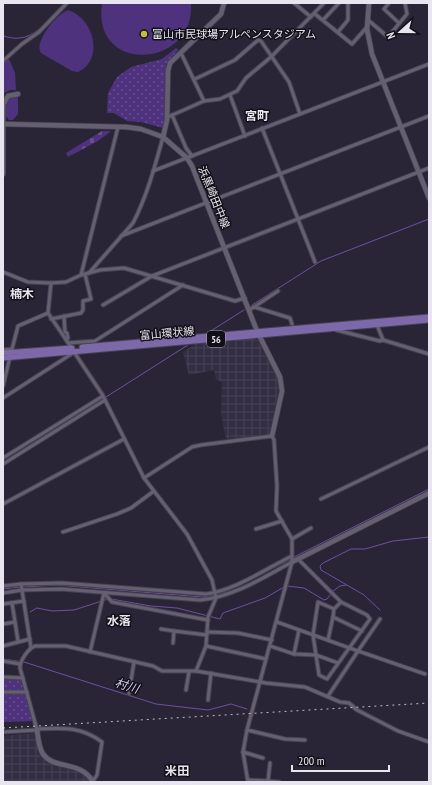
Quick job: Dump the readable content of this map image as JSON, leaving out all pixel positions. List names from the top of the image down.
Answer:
{
  "streets": {
    "main road": ["富山環状線", "56"],
    "street": ["浜黒崎田中線"]
  },
  "crossings": [
    ["浜黒崎田中線", "富山環状線"]
  ],
  "districts": [
    "宮町",
    "楠木",
    "水落",
    "米田"
  ],
  "water": ["村川"],
  "places": ["富山市民球場アルペンスタジアム"],
  "scale_bar": "200 m",
  "north": "left"
}
